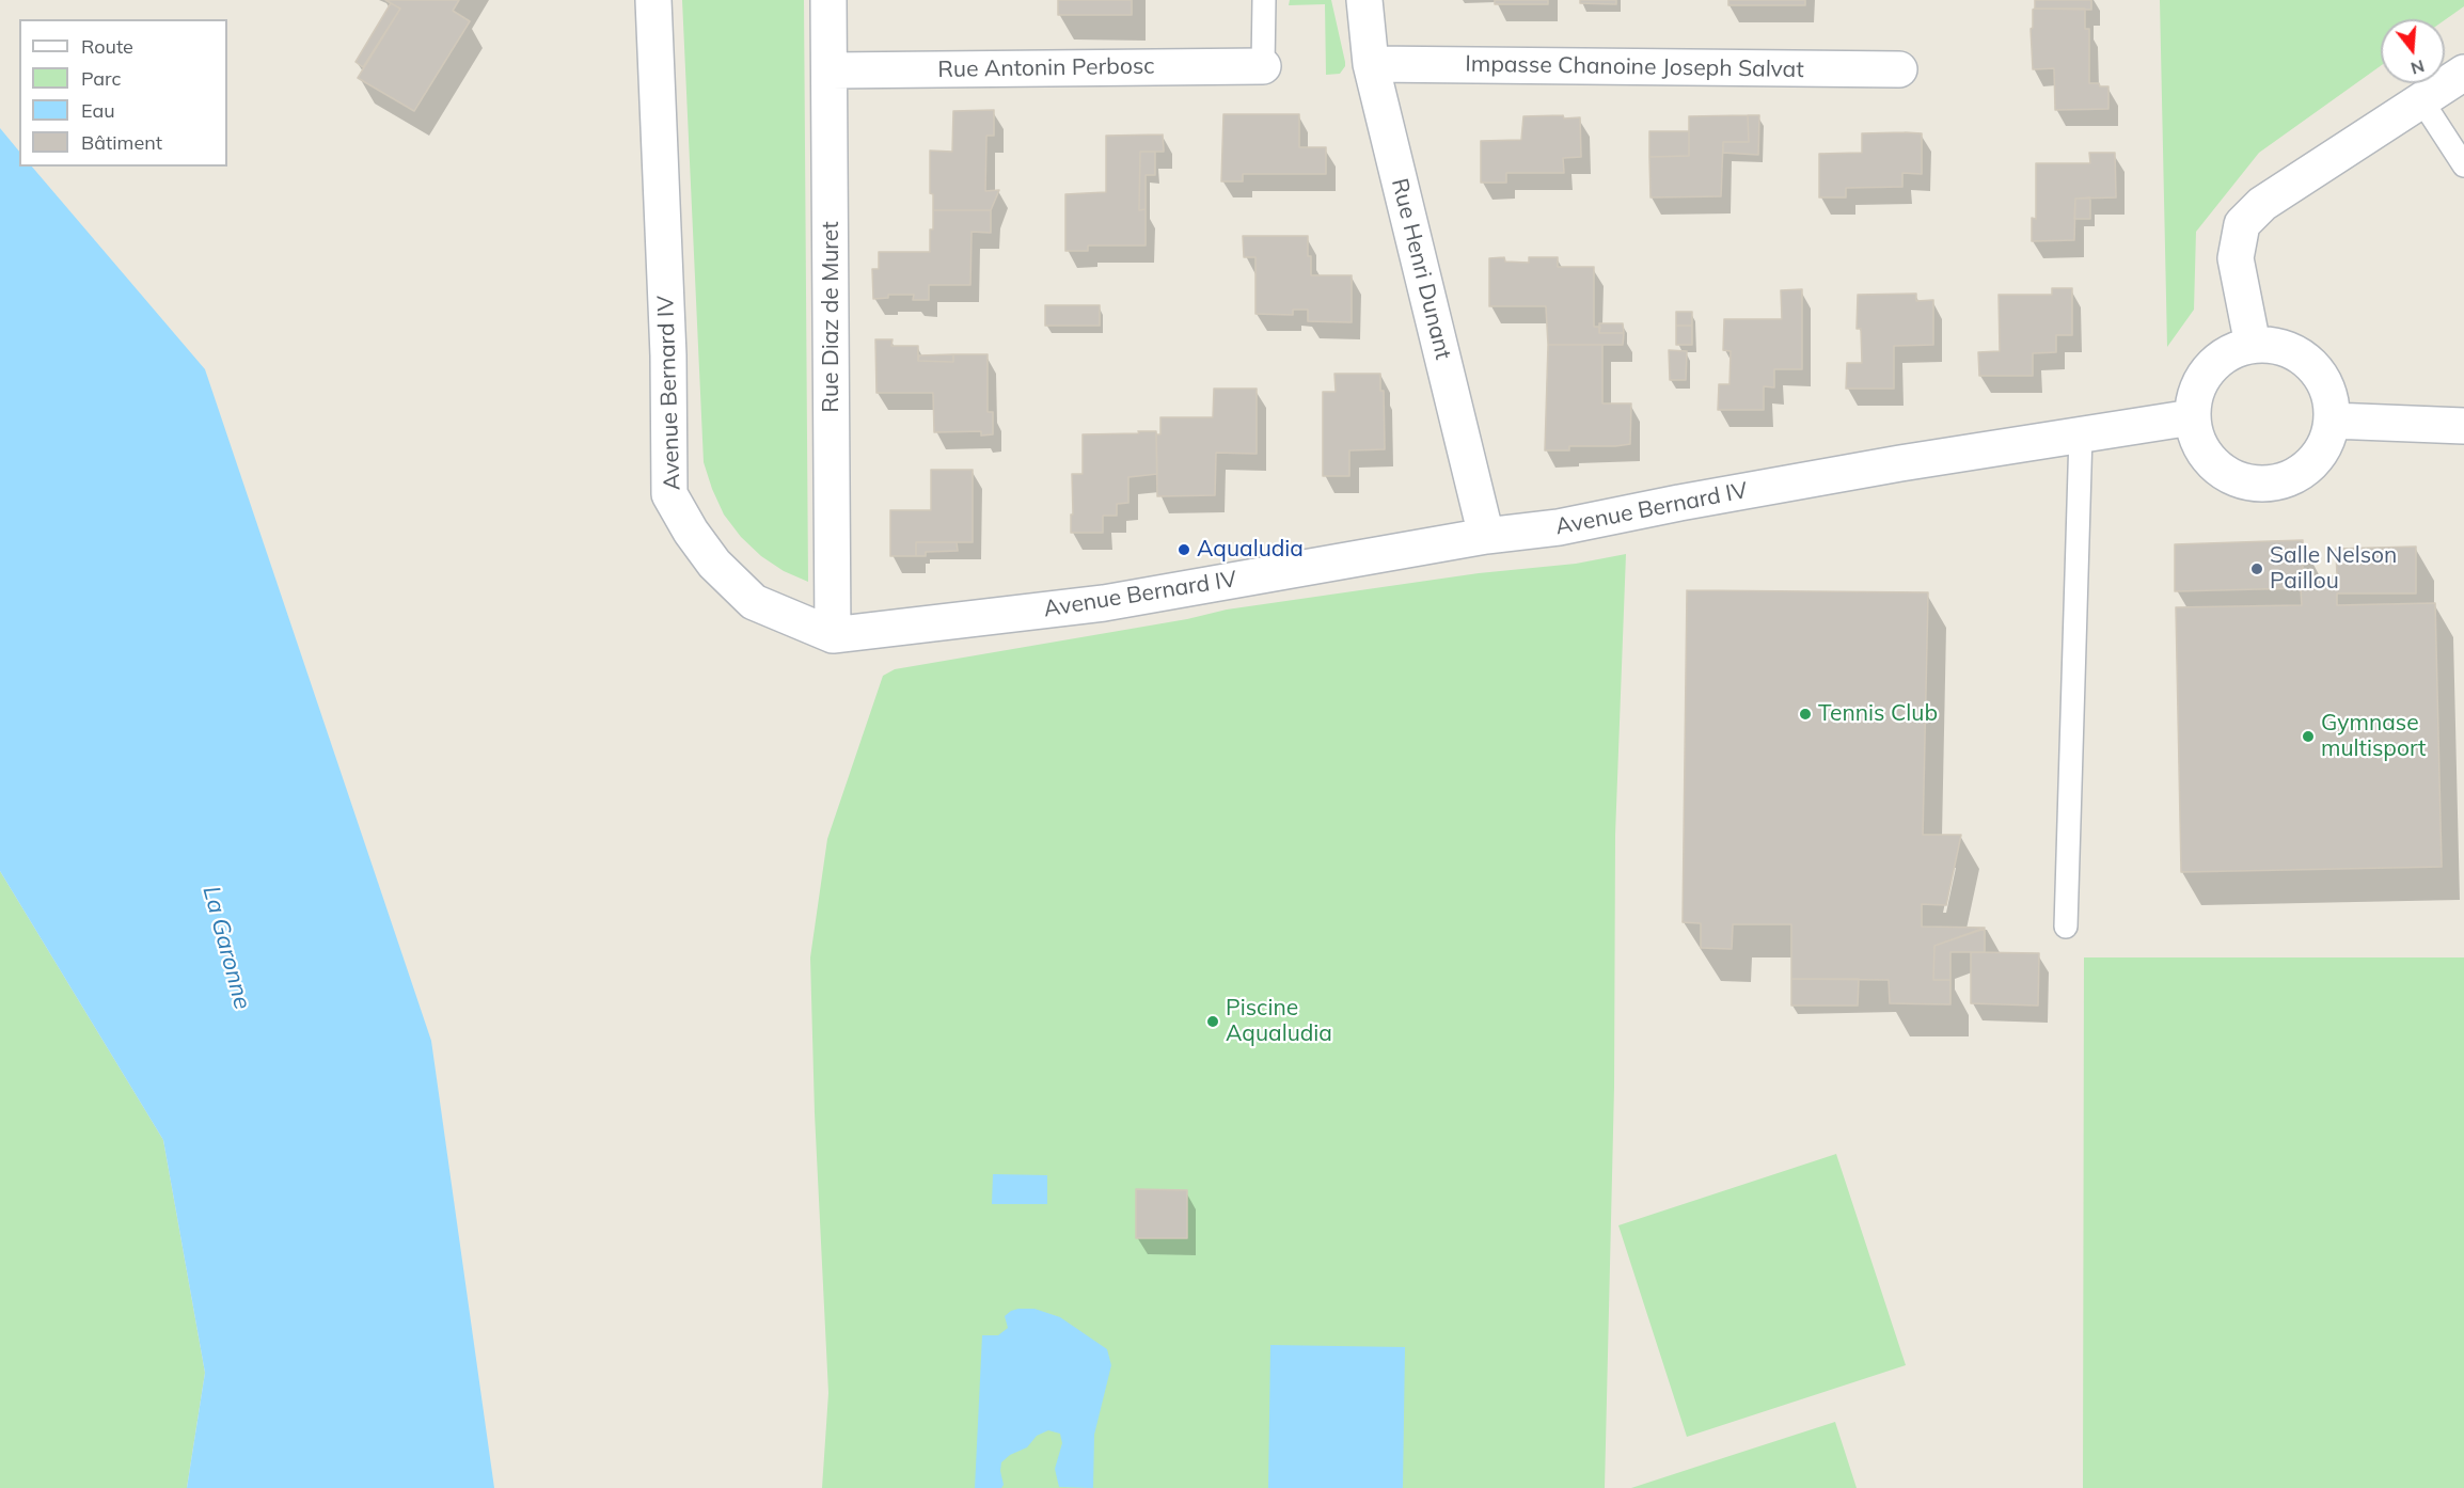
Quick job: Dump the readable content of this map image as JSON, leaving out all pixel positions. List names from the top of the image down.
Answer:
{
  "streets": {
    "street": [
      "Impasse Chanoine Joseph Salvat",
      "Rue Antonin Perbosc",
      "Rue Henri Dunant",
      "Rue Diaz de Muret",
      "Avenue Bernard IV"
    ]
  },
  "crossings": [
    ["Impasse Chanoine Joseph Salvat", "Rue Henri Dunant"],
    ["Rue Antonin Perbosc", "Rue Diaz de Muret"],
    ["Rue Henri Dunant", "Avenue Bernard IV"],
    ["Rue Diaz de Muret", "Avenue Bernard IV"]
  ],
  "water": ["La Garonne"],
  "places": [
    "Aqualudia",
    "Salle Nelson Paillou",
    "Tennis Club",
    "Gymnase multisport",
    "Piscine Aqualudia"
  ],
  "legend": [
    "Route",
    "Parc",
    "Eau",
    "Bâtiment"
  ],
  "north": "bottom"
}
